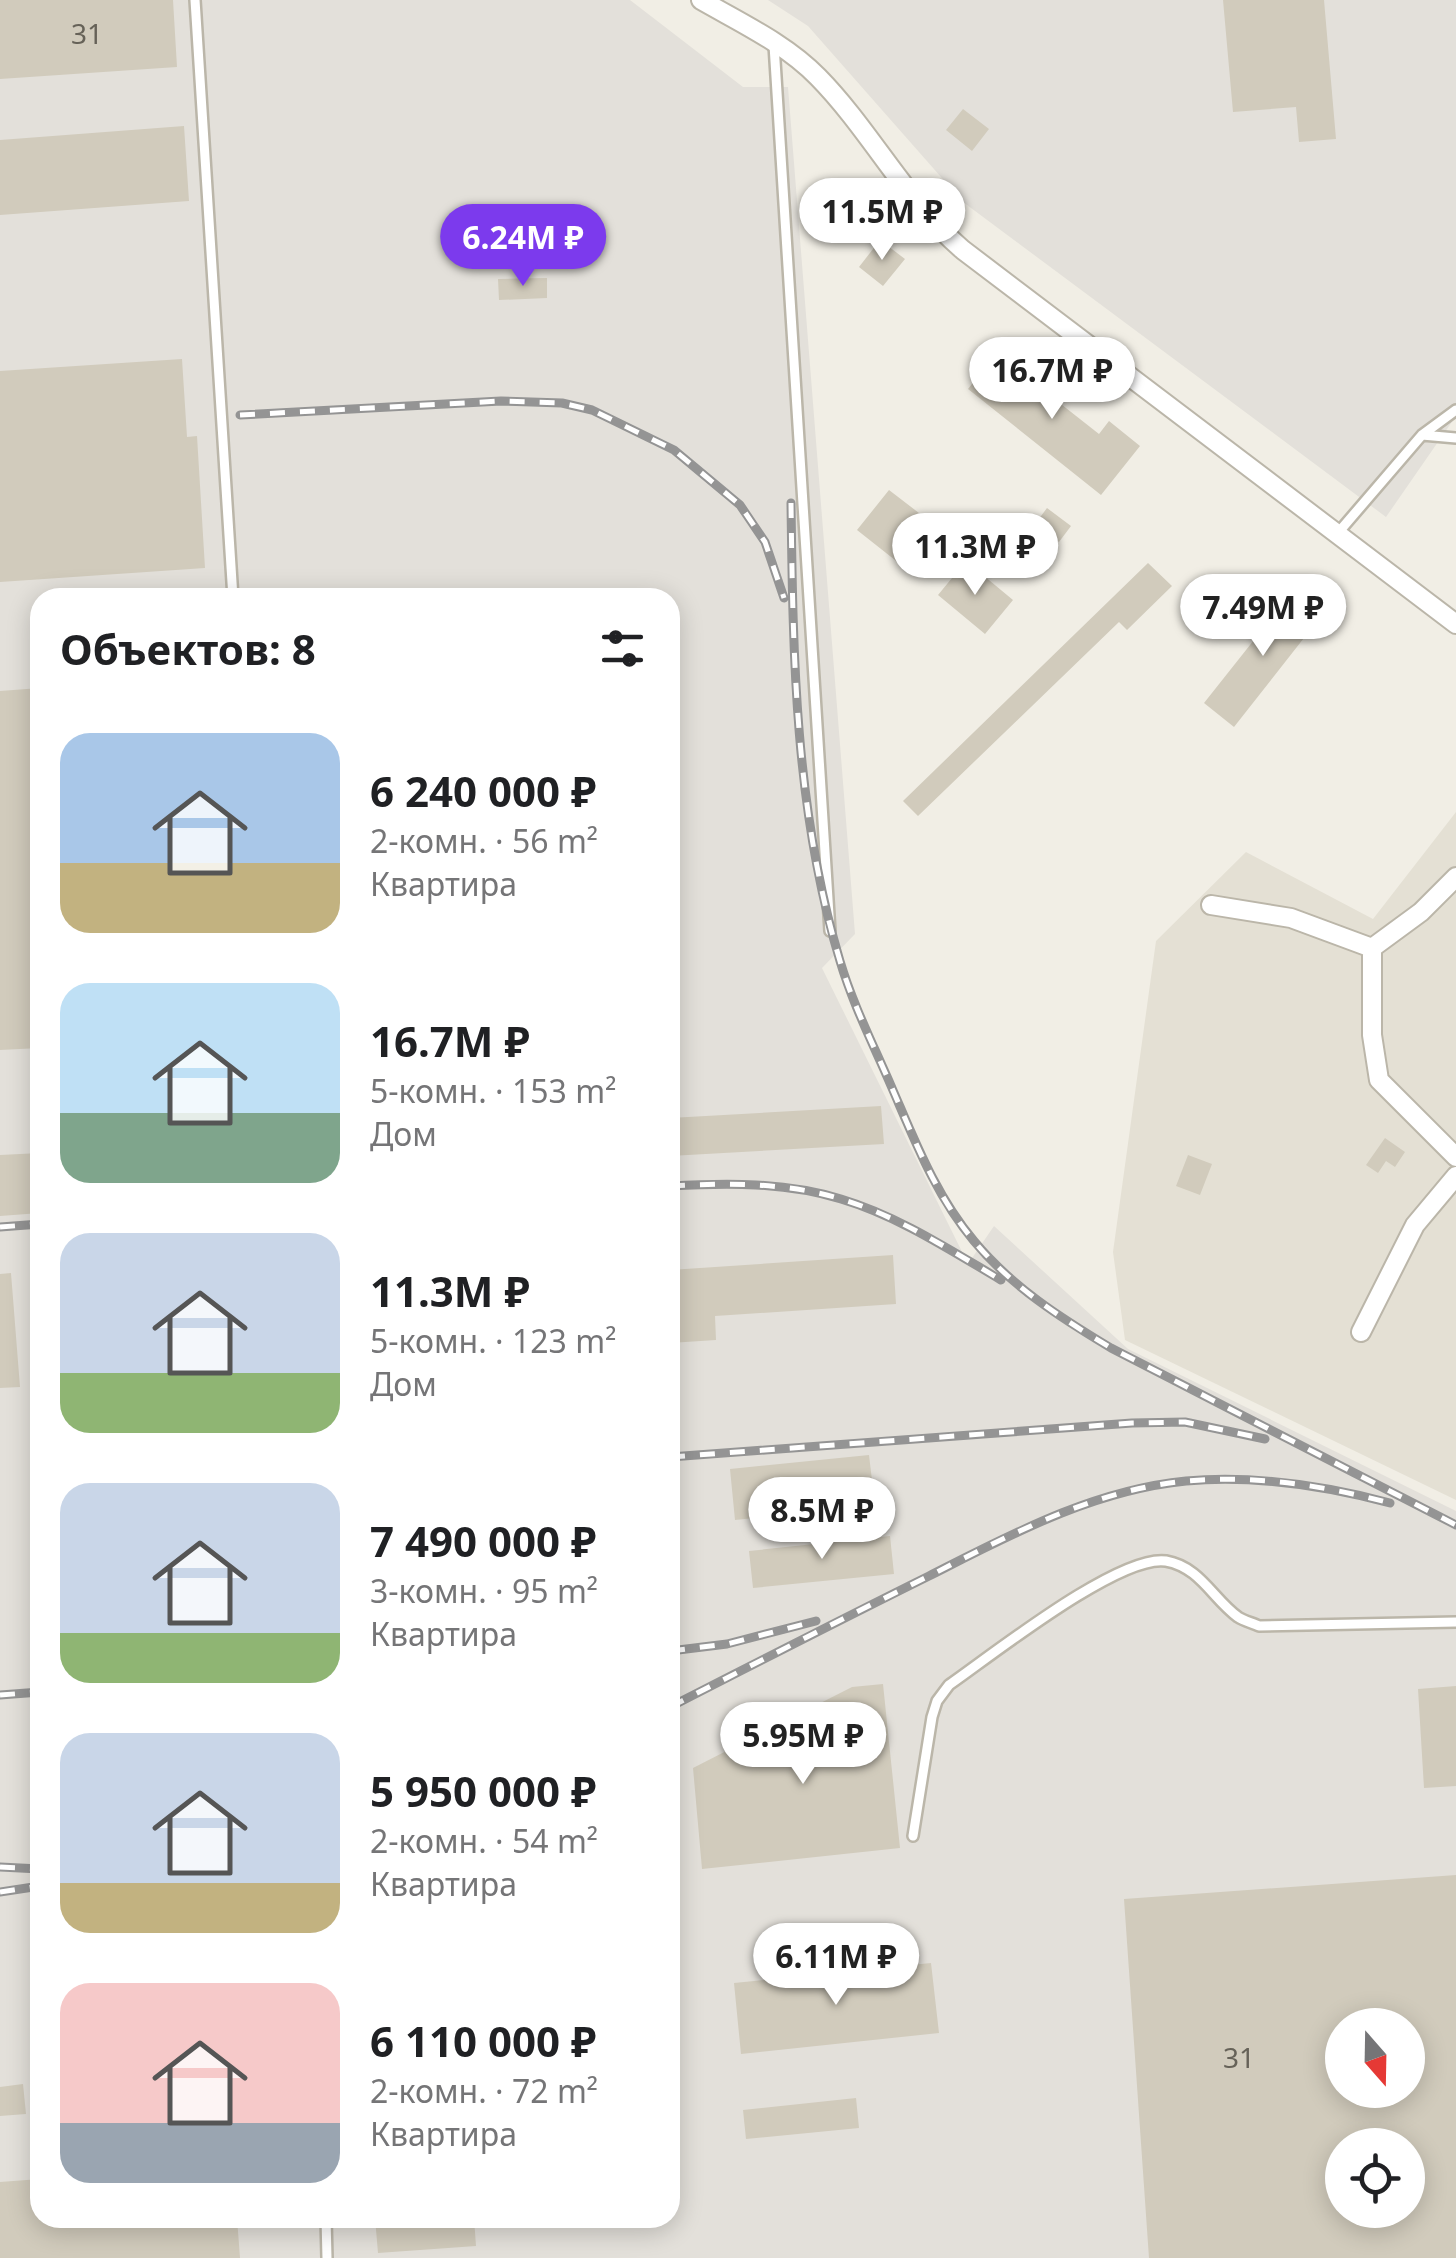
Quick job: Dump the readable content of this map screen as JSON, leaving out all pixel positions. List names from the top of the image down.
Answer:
{
  "house_numbers": ["31", "31"],
  "north": "bottom",
  "page": {
    "price": [
      "11.5M ₽",
      "6.24M ₽",
      "16.7M ₽",
      "11.3M ₽",
      "7.49M ₽",
      "8.5M ₽",
      "5.95M ₽",
      "6.11M ₽"
    ],
    "heading": "Объектов: 8",
    "list": [
      {
        "name": "6 240 000 ₽",
        "note": "2-комн. · 56 m² · Квартира"
      },
      {
        "name": "16.7M ₽",
        "note": "5-комн. · 153 m² · Дом"
      },
      {
        "name": "11.3M ₽",
        "note": "5-комн. · 123 m² · Дом"
      },
      {
        "name": "7 490 000 ₽",
        "note": "3-комн. · 95 m² · Квартира"
      },
      {
        "name": "5 950 000 ₽",
        "note": "2-комн. · 54 m² · Квартира"
      },
      {
        "name": "6 110 000 ₽",
        "note": "2-комн. · 72 m² · Квартира"
      }
    ]
  }
}
